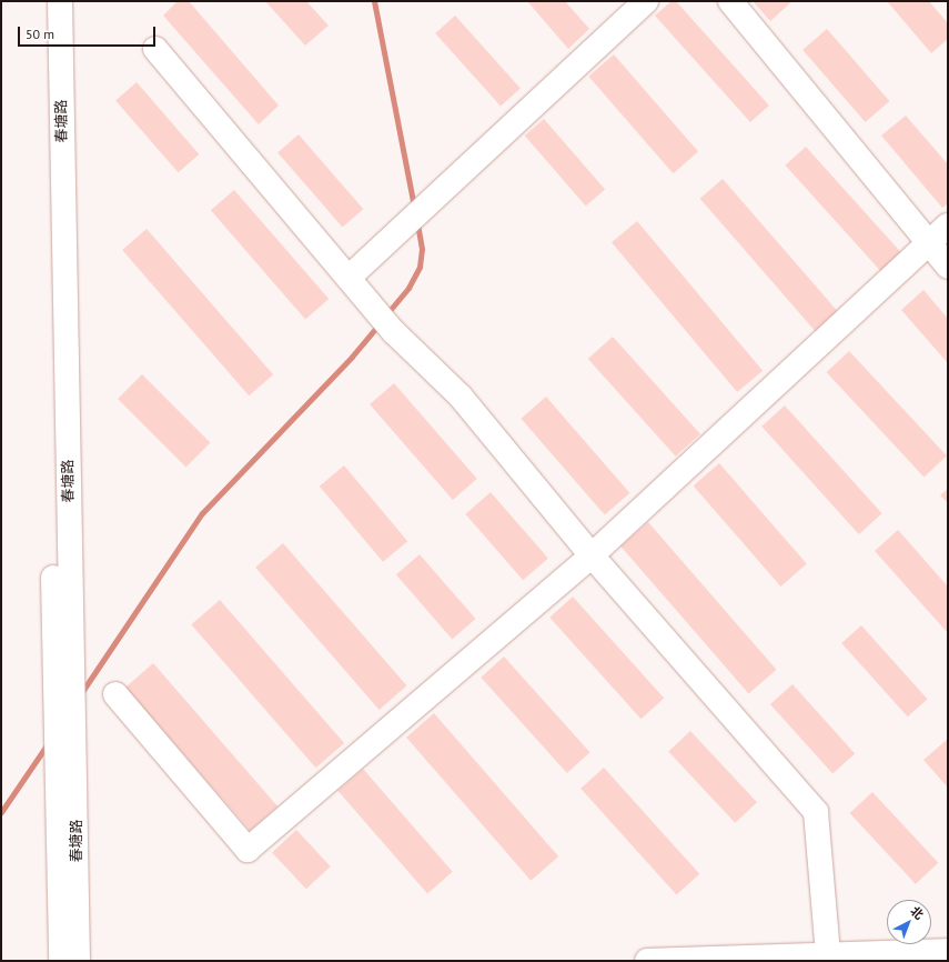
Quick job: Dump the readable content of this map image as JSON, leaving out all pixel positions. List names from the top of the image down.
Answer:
{
  "streets": {
    "street": ["春塘路"]
  },
  "scale_bar": "50 m",
  "north": "top right"
}
